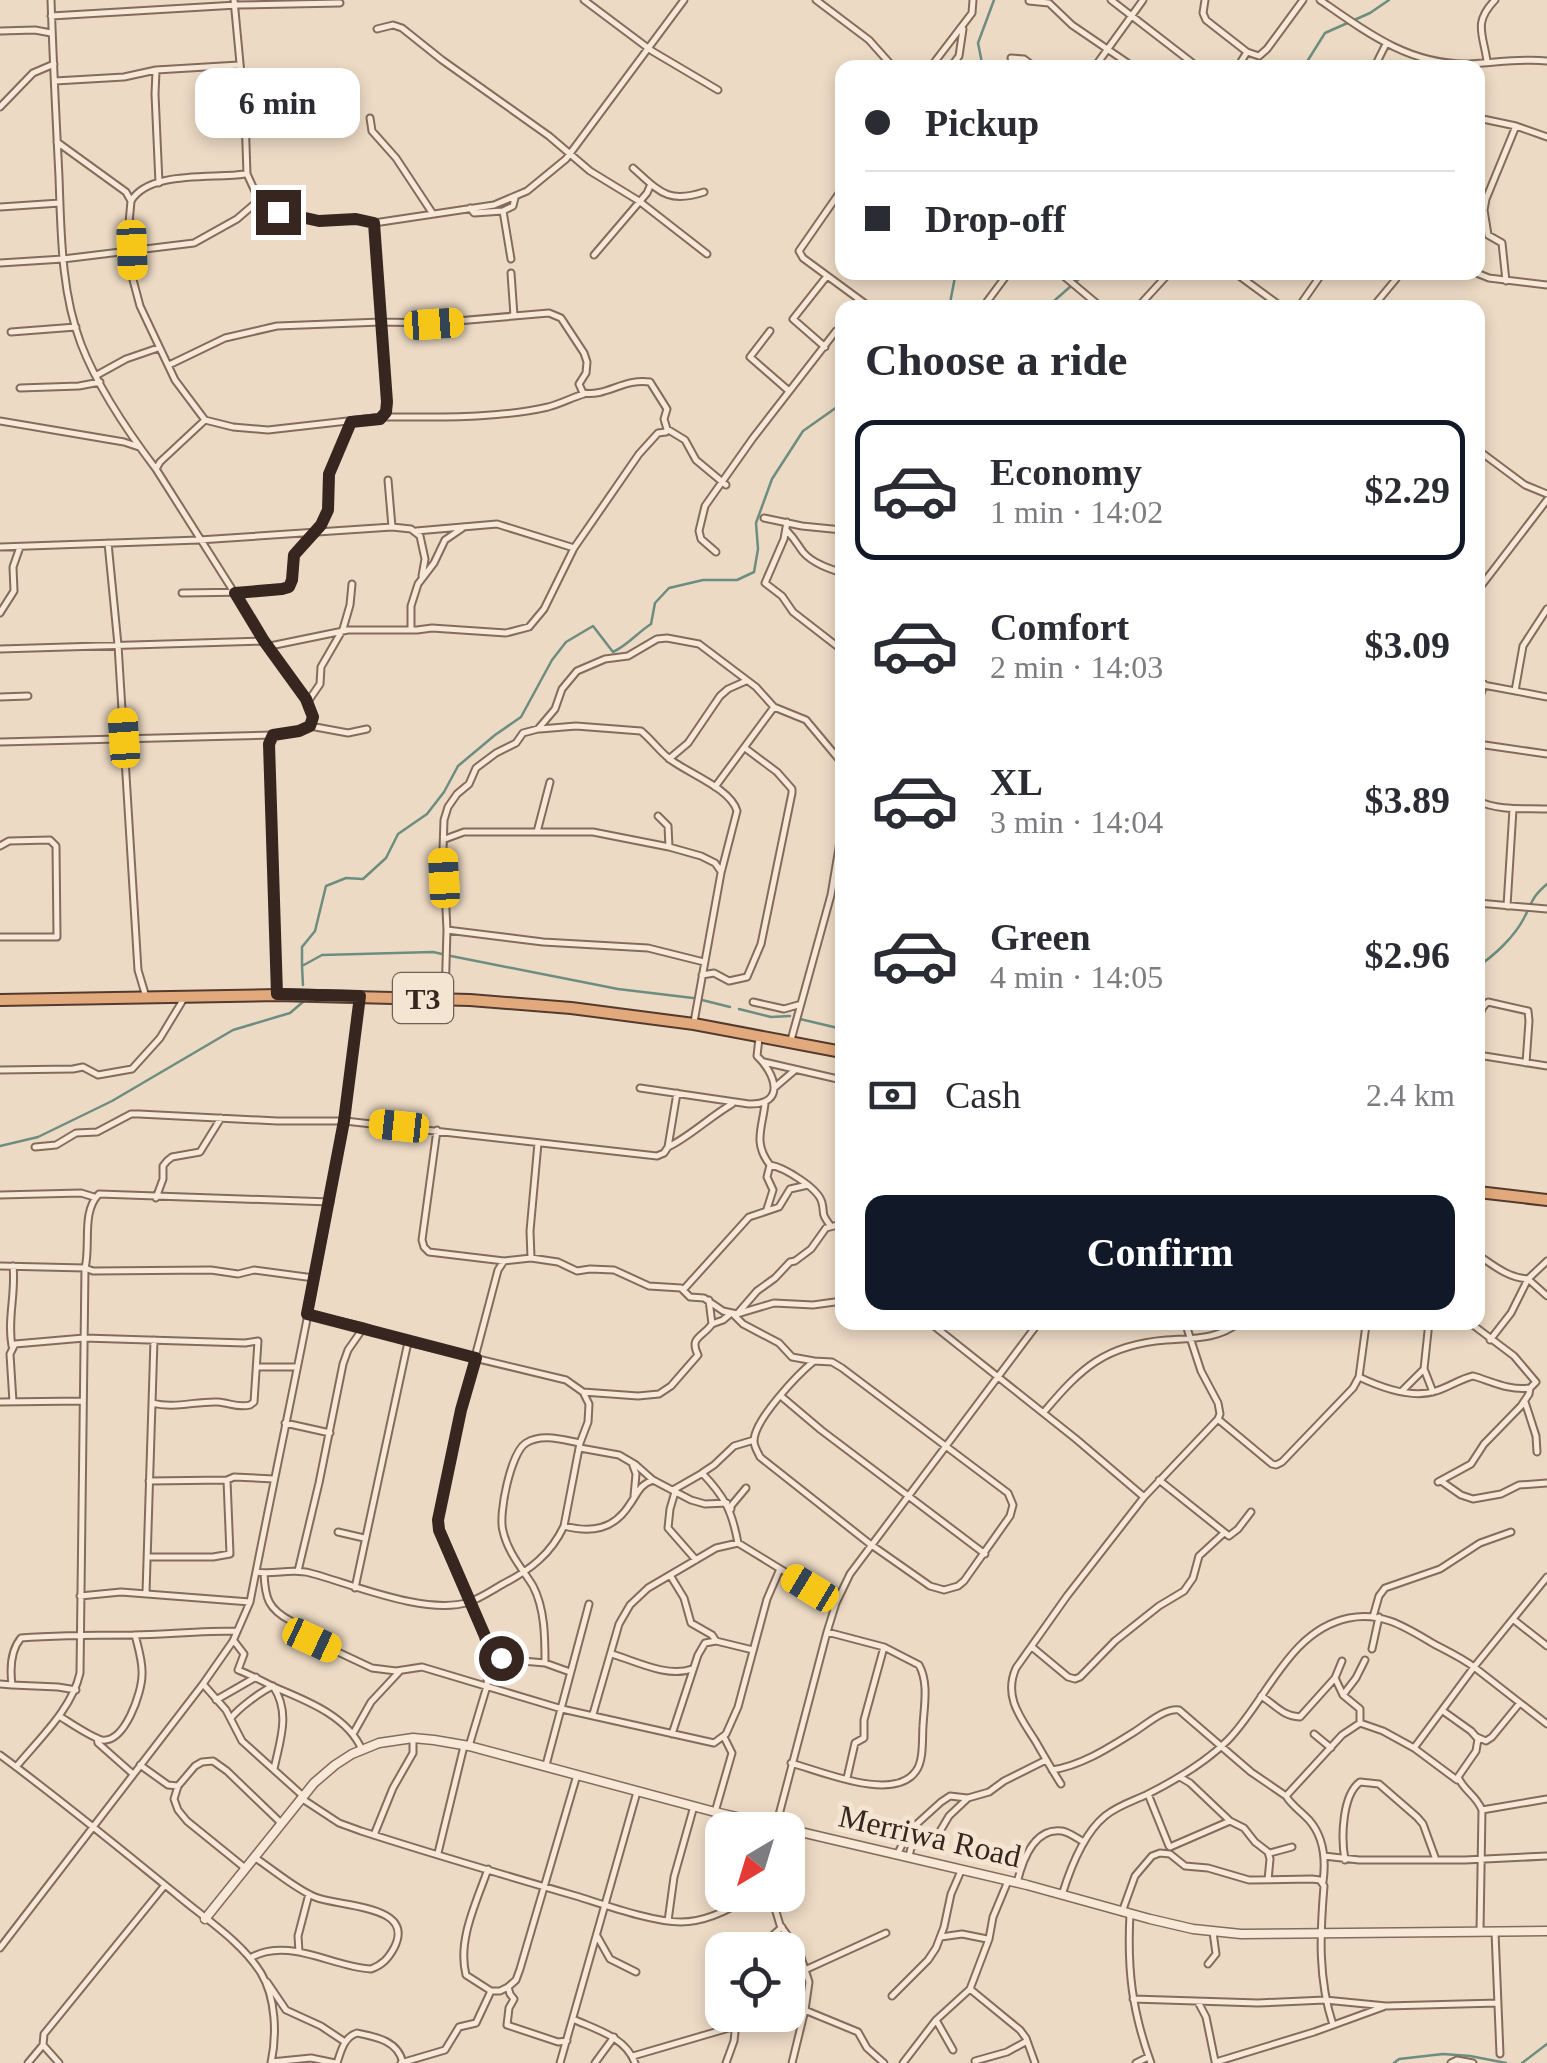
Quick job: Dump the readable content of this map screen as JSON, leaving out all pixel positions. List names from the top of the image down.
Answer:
{
  "streets": {
    "highway": ["T3"],
    "street": ["Merriwa Road"]
  },
  "north": "bottom left",
  "page": {
    "banner": ["Pickup", "Drop-off"],
    "bubble": "6 min",
    "heading": "Choose a ride",
    "list": [
      {
        "name": "Economy",
        "note": "1 min · 14:02",
        "value": "$2.29"
      },
      {
        "name": "Comfort",
        "note": "2 min · 14:03",
        "value": "$3.09"
      },
      {
        "name": "XL",
        "note": "3 min · 14:04",
        "value": "$3.89"
      },
      {
        "name": "Green",
        "note": "4 min · 14:05",
        "value": "$2.96"
      }
    ],
    "pay": ["Cash", "2.4 km"],
    "buttons": "Confirm"
  }
}
